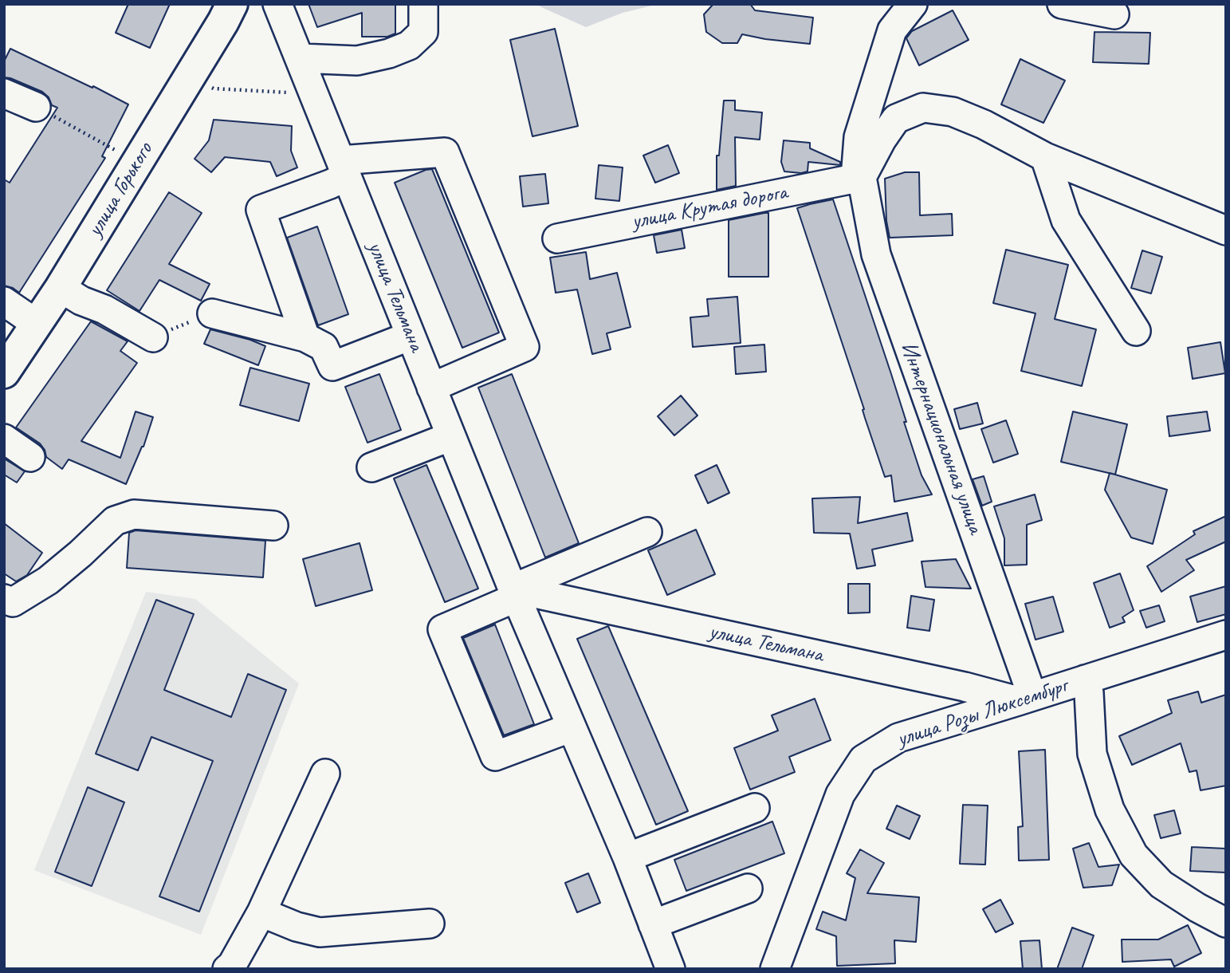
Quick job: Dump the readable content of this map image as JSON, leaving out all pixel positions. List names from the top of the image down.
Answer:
{
  "streets": {
    "main road": ["улица Горького"],
    "street": [
      "улица Крутая дорога",
      "улица Тельмана",
      "Интернациональная улица",
      "улица Розы Люксембург"
    ]
  },
  "crossings": [
    ["улица Крутая дорога", "Интернациональная улица"],
    ["улица Тельмана", "Интернациональная улица"],
    ["улица Тельмана", "улица Розы Люксембург"],
    ["Интернациональная улица", "улица Розы Люксембург"]
  ]
}
